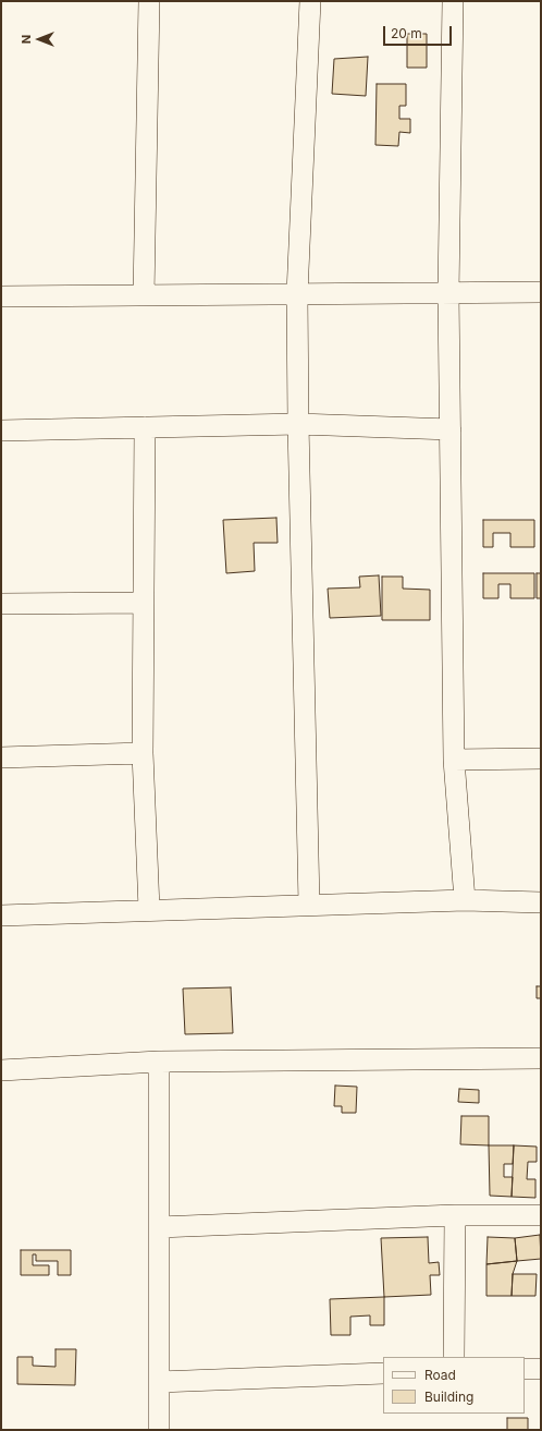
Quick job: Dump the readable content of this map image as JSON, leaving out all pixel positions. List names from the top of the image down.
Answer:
{
  "legend": ["Road", "Building"],
  "scale_bar": "20 m",
  "north": "left"
}
